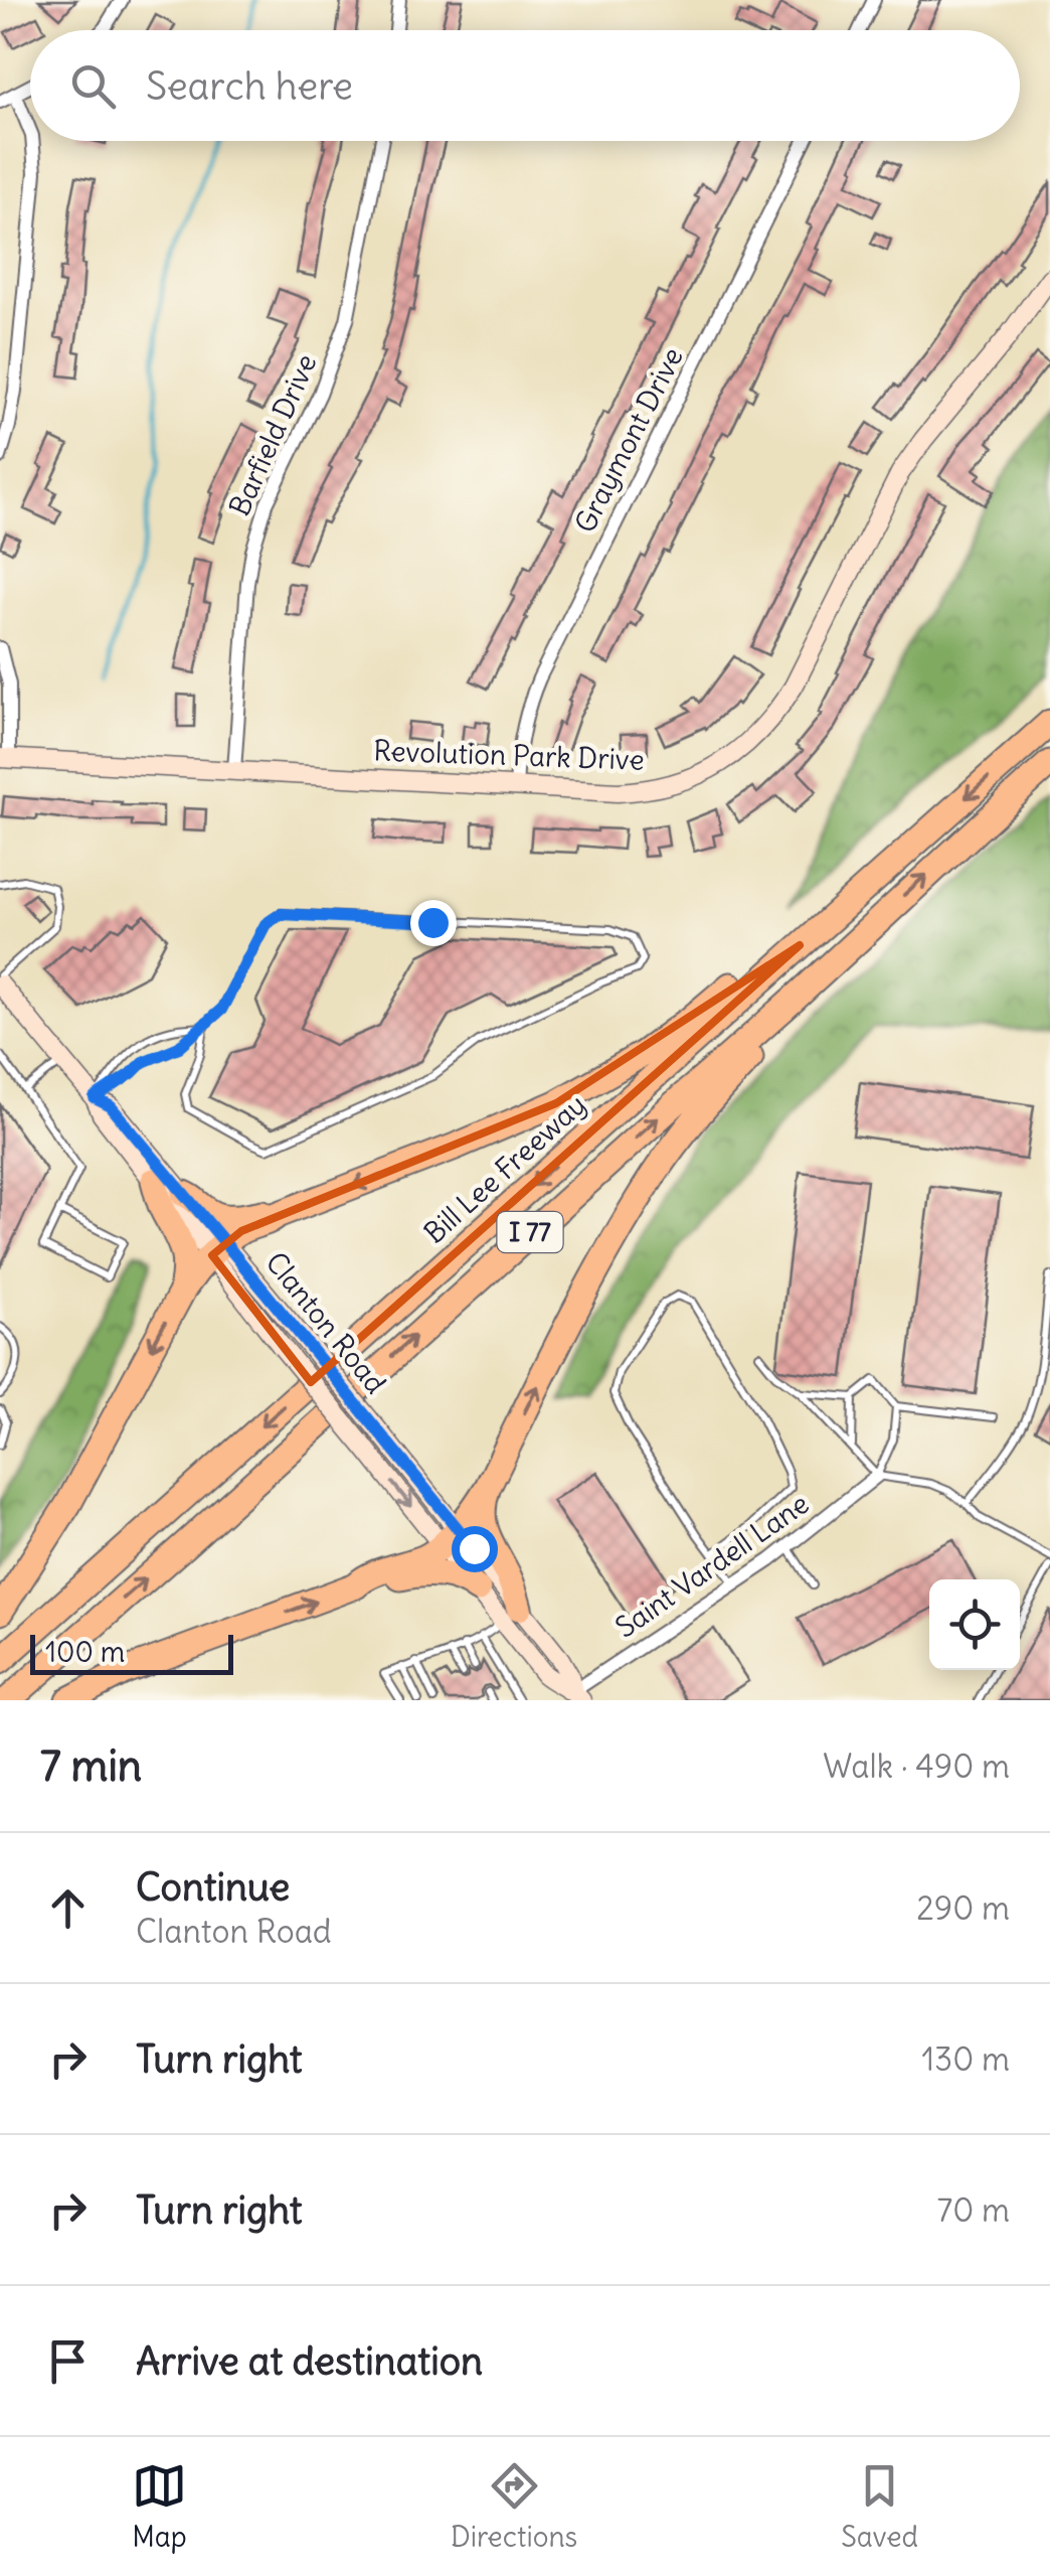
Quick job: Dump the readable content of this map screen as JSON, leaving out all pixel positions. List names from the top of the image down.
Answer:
{
  "streets": {
    "highway": ["Bill Lee Freeway", "I 77"],
    "main road": ["Revolution Park Drive", "Clanton Road"],
    "street": ["Barfield Drive", "Graymont Drive", "Saint Vardell Lane"]
  },
  "crossings": [
    ["Barfield Drive", "Revolution Park Drive"],
    ["Graymont Drive", "Revolution Park Drive"],
    ["Clanton Road", "Saint Vardell Lane"]
  ],
  "scale_bar": "100 m",
  "page": {
    "search": "Search here",
    "scale": "100 m",
    "heading": ["7 min", "Walk · 490 m"],
    "list": [
      ["Continue", "Clanton Road", "290 m"],
      ["Turn right", "130 m"],
      ["Turn right", "70 m"],
      "Arrive at destination"
    ],
    "nav": ["Map", "Directions", "Saved"]
  }
}
